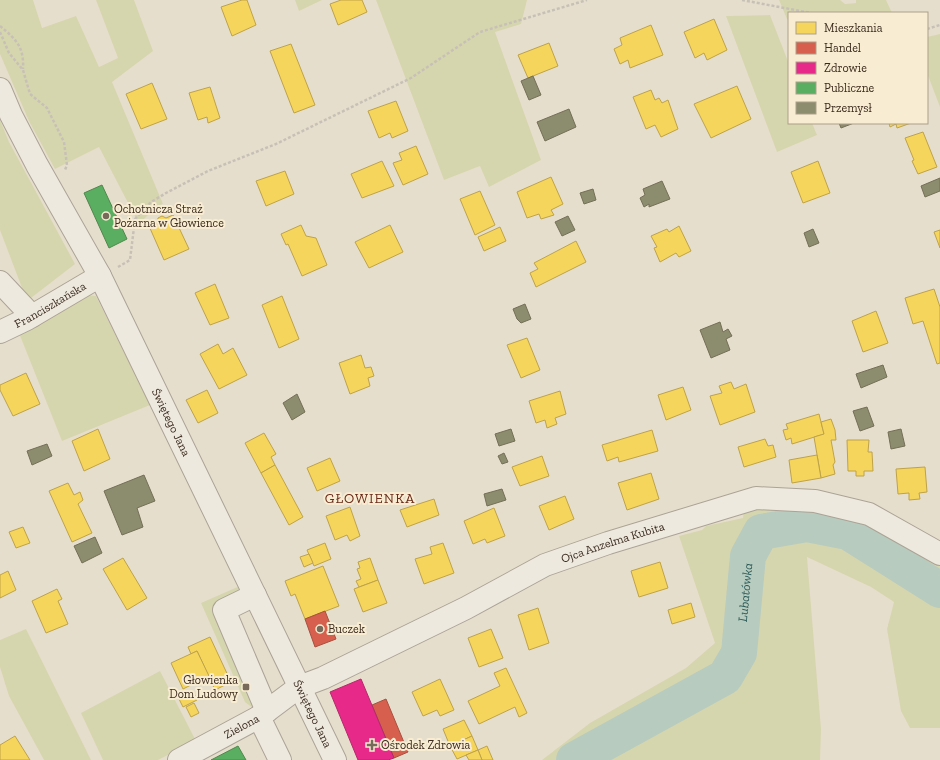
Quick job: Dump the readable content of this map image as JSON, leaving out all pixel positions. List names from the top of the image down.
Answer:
{
  "streets": {
    "street": [
      "Franciszkańska",
      "Świętego Jana",
      "Ojca Anzelma Kubita",
      "Zielona"
    ]
  },
  "crossings": [
    ["Franciszkańska", "Świętego Jana"],
    ["Świętego Jana", "Ojca Anzelma Kubita"],
    ["Świętego Jana", "Zielona"],
    ["Ojca Anzelma Kubita", "Zielona"]
  ],
  "districts": ["GŁOWIENKA"],
  "water": ["Lubatówka"],
  "places": {
    "other": ["Ochotnicza Straż Pożarna w Głowience", "Buczek"],
    "transit": ["Głowienka Dom Ludowy"],
    "health": ["Ośrodek Zdrowia"]
  },
  "legend": [
    "Mieszkania",
    "Handel",
    "Zdrowie",
    "Publiczne",
    "Przemysł"
  ]
}
